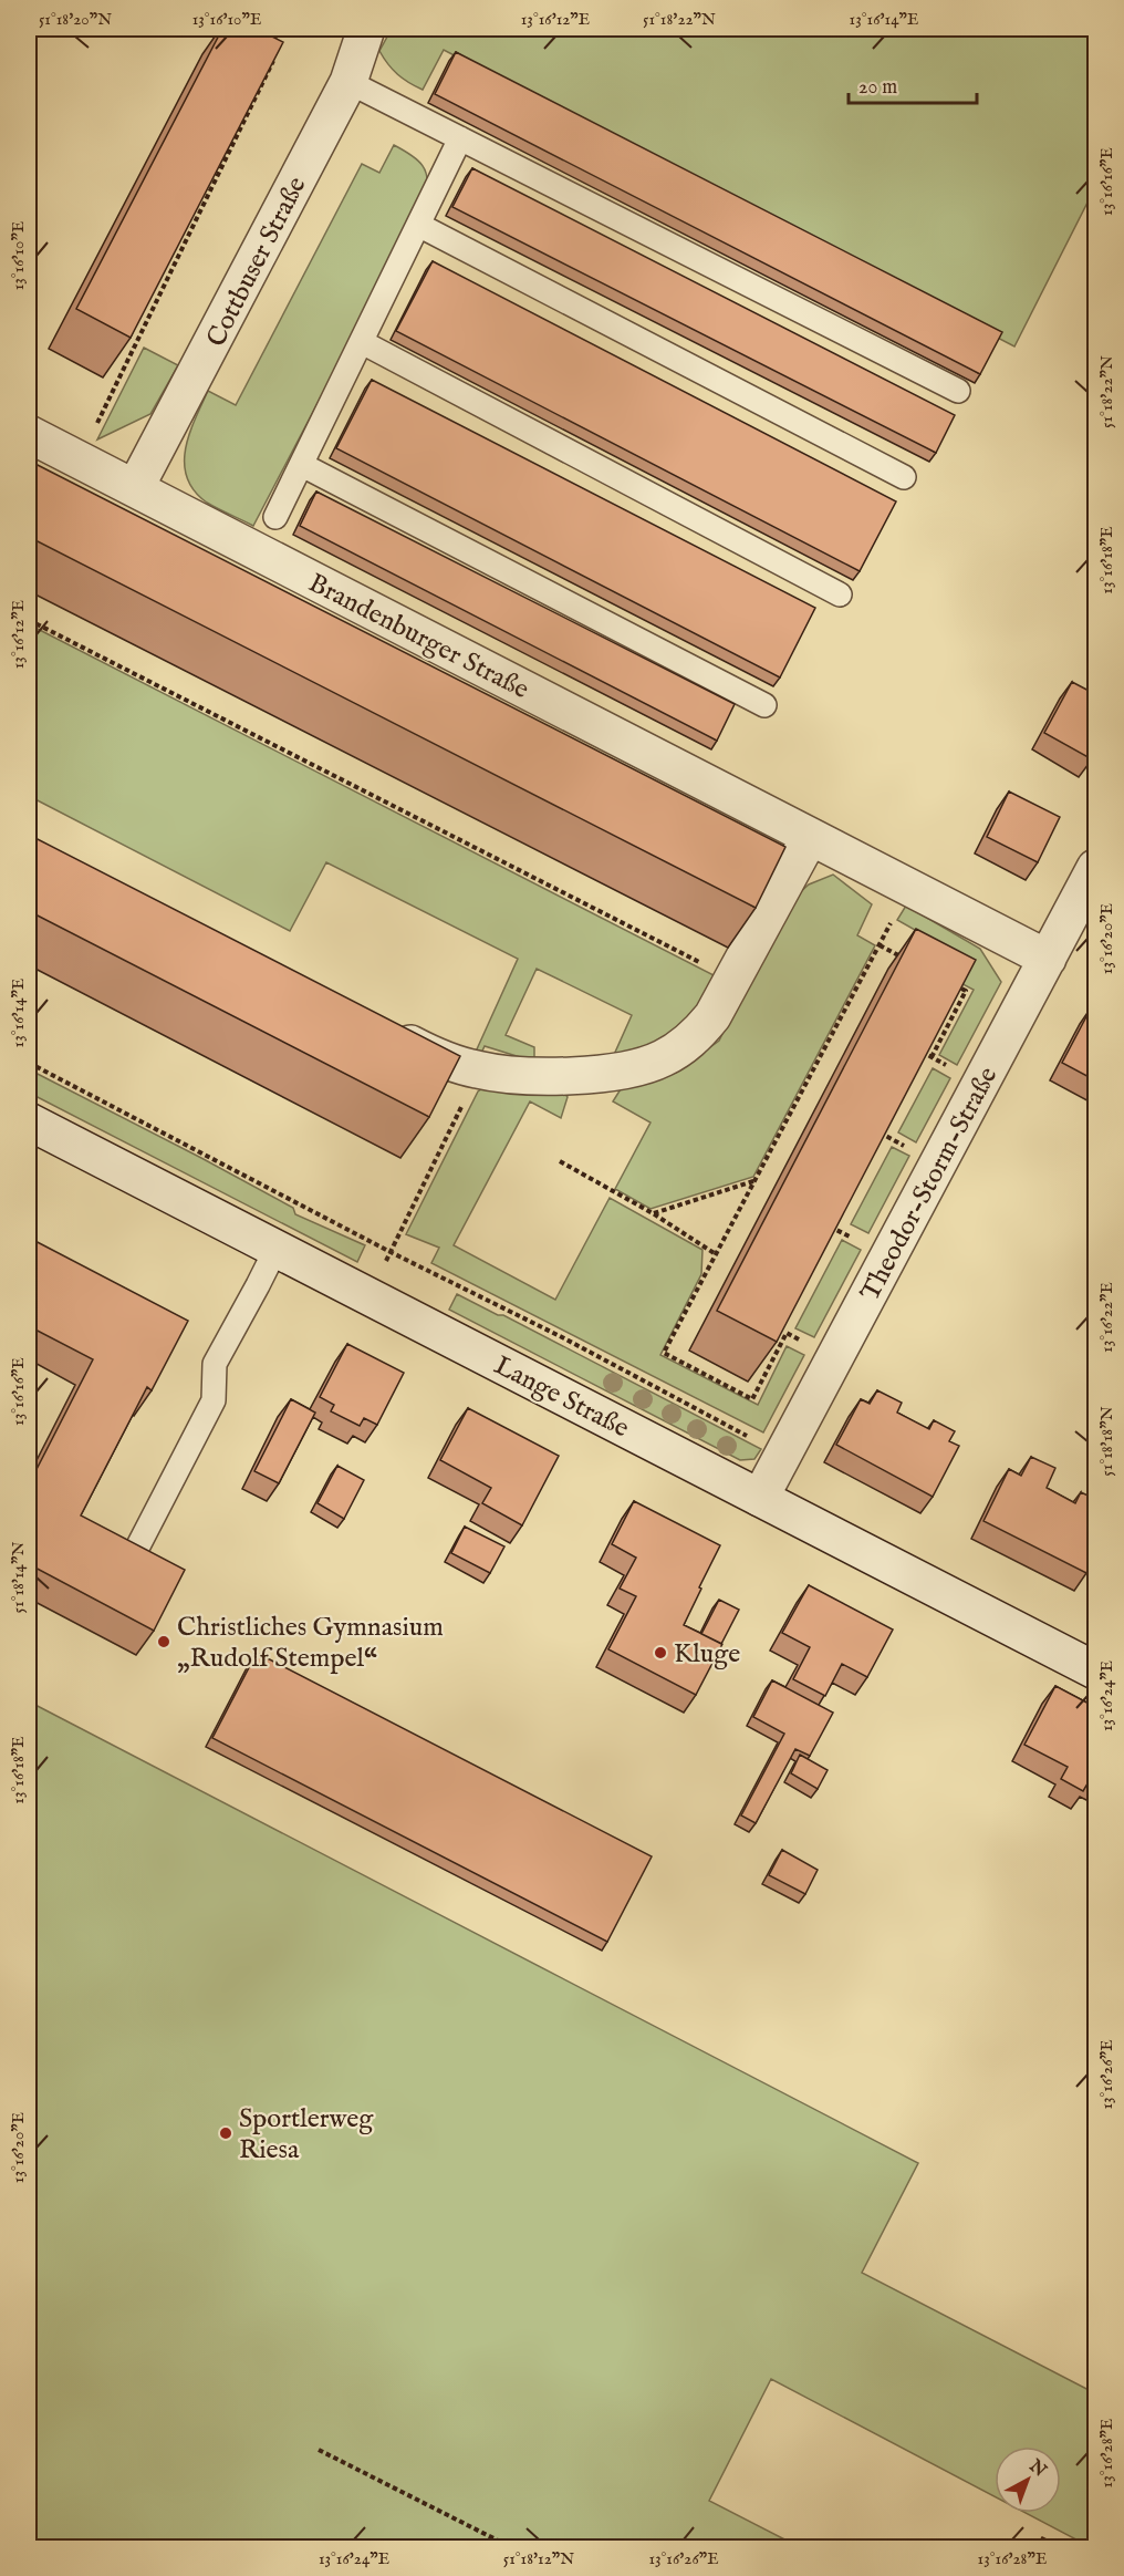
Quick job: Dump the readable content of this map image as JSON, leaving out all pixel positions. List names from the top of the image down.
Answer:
{
  "streets": {
    "street": [
      "Cottbuser Straße",
      "Brandenburger Straße",
      "Theodor-Storm-Straße",
      "Lange Straße"
    ]
  },
  "crossings": [
    ["Cottbuser Straße", "Brandenburger Straße"],
    ["Brandenburger Straße", "Theodor-Storm-Straße"],
    ["Theodor-Storm-Straße", "Lange Straße"]
  ],
  "places": ["Christliches Gymnasium „Rudolf Stempel“", "Kluge", "Sportlerweg Riesa"],
  "scale_bar": "20 m",
  "north": "top right",
  "coordinates": [
    "51°18'20\"N",
    "13°16'10\"E",
    "13°16'12\"E",
    "51°18'22\"N",
    "13°16'14\"E",
    "13°16'16\"E",
    "13°16'18\"E",
    "13°16'20\"E",
    "13°16'22\"E",
    "51°18'18\"N",
    "51°18'14\"N",
    "13°16'24\"E",
    "13°16'26\"E",
    "13°16'28\"E",
    "51°18'12\"N"
  ]
}
